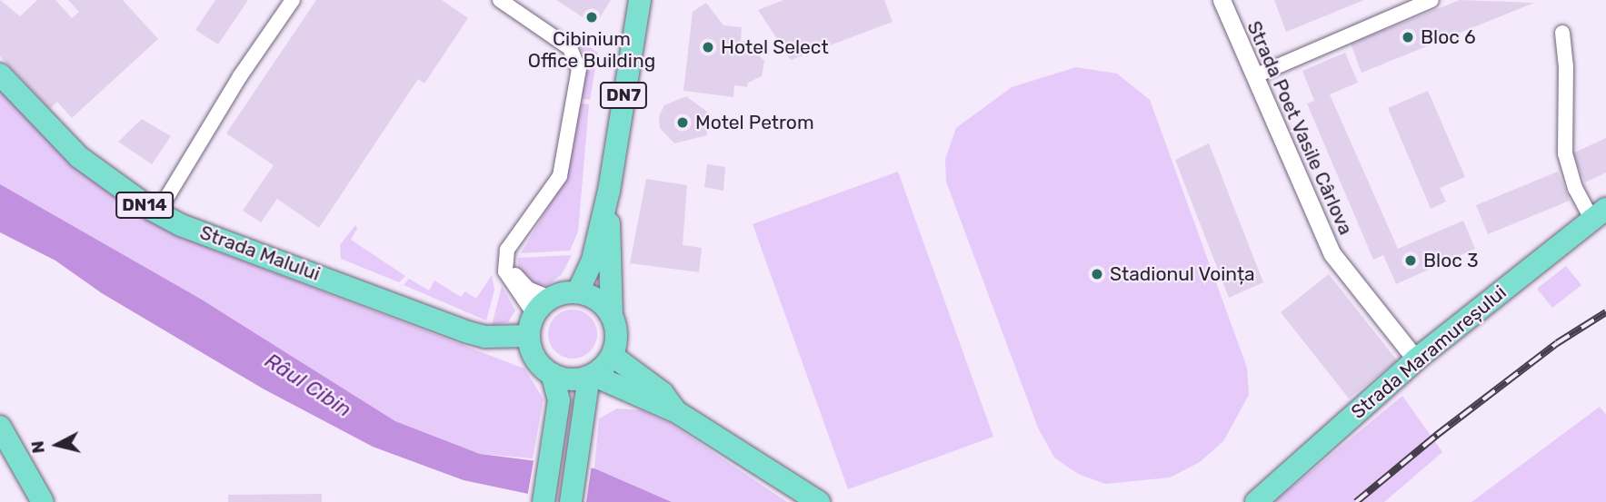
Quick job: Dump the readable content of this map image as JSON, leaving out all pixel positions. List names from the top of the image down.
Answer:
{
  "streets": {
    "main road": [
      "DN7",
      "DN14",
      "Strada Malului",
      "Strada Maramureșului"
    ],
    "street": ["Strada Poet Vasile Cârlova"]
  },
  "crossings": [
    ["DN7", "Strada Malului"],
    ["Strada Poet Vasile Cârlova", "Strada Maramureșului"]
  ],
  "water": ["Râul Cibin"],
  "places": [
    "Cibinium Office Building",
    "Bloc 6",
    "Hotel Select",
    "Motel Petrom",
    "Bloc 3",
    "Stadionul Voința"
  ],
  "north": "left"
}
